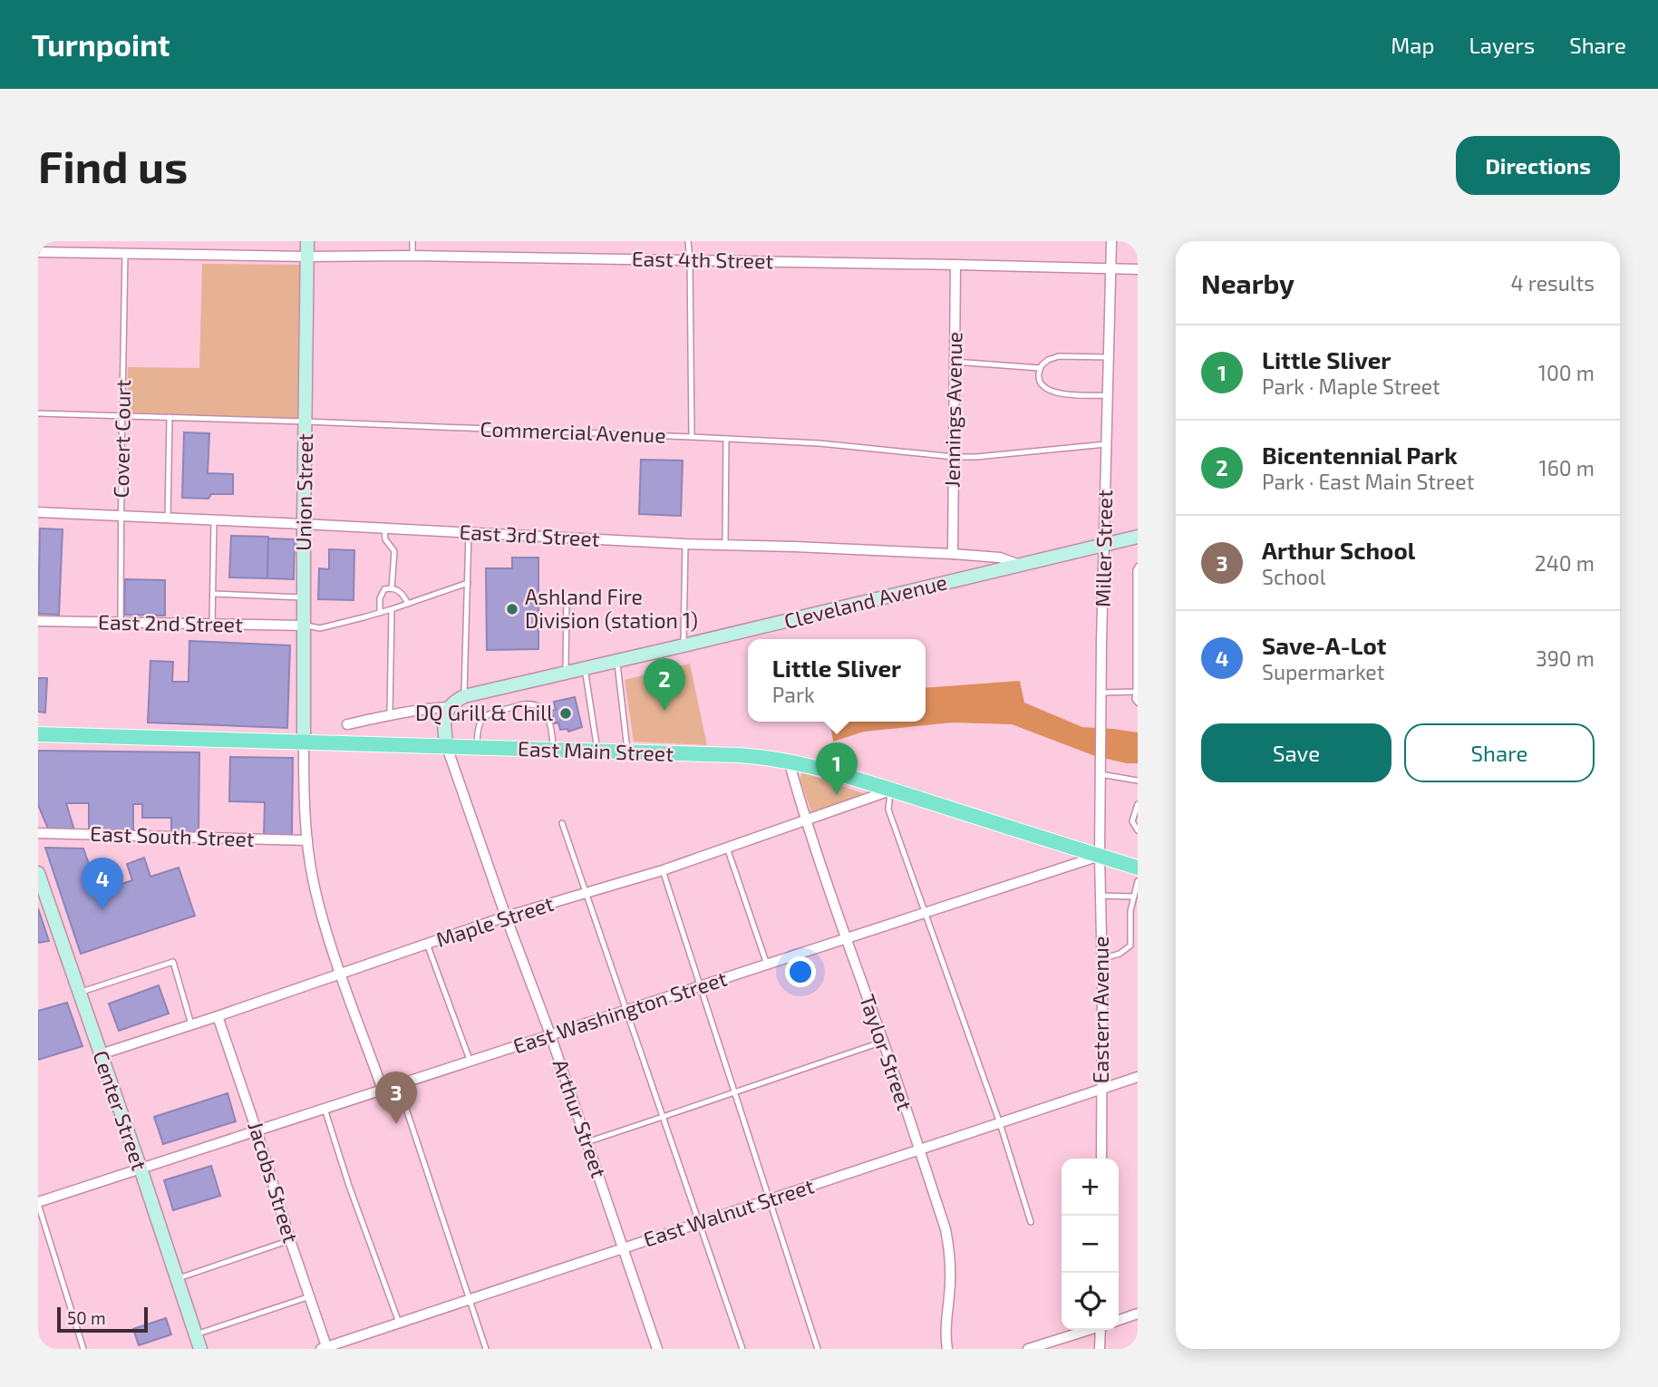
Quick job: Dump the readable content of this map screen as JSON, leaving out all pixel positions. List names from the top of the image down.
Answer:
{
  "streets": {
    "main road": [
      "Union Street",
      "Cleveland Avenue",
      "East Main Street",
      "Center Street"
    ],
    "street": [
      "East 4th Street",
      "Jennings Avenue",
      "East 3rd Street",
      "Miller Street",
      "East 2nd Street",
      "East South Street",
      "Maple Street",
      "Eastern Avenue",
      "East Washington Street",
      "Taylor Street",
      "Arthur Street",
      "Jacobs Street",
      "East Walnut Street"
    ],
    "lane": ["Commercial Avenue", "Covert Court"]
  },
  "crossings": [
    ["East 4th Street", "Jennings Avenue"],
    ["East 4th Street", "Covert Court"],
    ["East 4th Street", "Union Street"],
    ["East 4th Street", "Miller Street"],
    ["Jennings Avenue", "Commercial Avenue"],
    ["Jennings Avenue", "East 3rd Street"],
    ["Commercial Avenue", "Covert Court"],
    ["Commercial Avenue", "Union Street"],
    ["Commercial Avenue", "Miller Street"],
    ["Covert Court", "East 3rd Street"],
    ["Covert Court", "East 2nd Street"],
    ["Union Street", "East 3rd Street"],
    ["Union Street", "East 2nd Street"],
    ["Union Street", "East Main Street"],
    ["East 3rd Street", "Cleveland Avenue"],
    ["Miller Street", "Cleveland Avenue"],
    ["Miller Street", "East Main Street"],
    ["Miller Street", "Eastern Avenue"],
    ["Miller Street", "East Washington Street"],
    ["East Main Street", "Maple Street"],
    ["East Main Street", "Eastern Avenue"],
    ["East Main Street", "East Washington Street"],
    ["East Main Street", "Taylor Street"],
    ["East Main Street", "Arthur Street"],
    ["Maple Street", "Taylor Street"],
    ["Maple Street", "Center Street"],
    ["Maple Street", "Arthur Street"],
    ["Maple Street", "Jacobs Street"],
    ["Eastern Avenue", "East Washington Street"],
    ["Eastern Avenue", "East Walnut Street"],
    ["East Washington Street", "Taylor Street"],
    ["East Washington Street", "Center Street"],
    ["East Washington Street", "Arthur Street"],
    ["East Washington Street", "Jacobs Street"],
    ["Taylor Street", "East Walnut Street"],
    ["Arthur Street", "East Walnut Street"],
    ["Jacobs Street", "East Walnut Street"]
  ],
  "places": ["Ashland Fire Division (station 1)", "DQ Grill & Chill"],
  "scale_bar": "50 m",
  "page": {
    "header": "Turnpoint",
    "nav": ["Map", "Layers", "Share"],
    "buttons": [
      "Directions",
      ["Save", "Share"]
    ],
    "title": "Find us",
    "heading": ["Nearby", "4 results"],
    "list": [
      {
        "mark": "1",
        "name": "Little Sliver",
        "note": "Park · Maple Street",
        "value": "100 m"
      },
      {
        "mark": "2",
        "name": "Bicentennial Park",
        "note": "Park · East Main Street",
        "value": "160 m"
      },
      {
        "mark": "3",
        "name": "Arthur School",
        "note": "School",
        "value": "240 m"
      },
      {
        "mark": "4",
        "name": "Save-A-Lot",
        "note": "Supermarket",
        "value": "390 m"
      }
    ],
    "popup": ["Little Sliver", "Park"],
    "pins": [
      "2",
      "1",
      "4",
      "3"
    ],
    "map_buttons": ["+", "−"],
    "scale": "50 m"
  }
}
